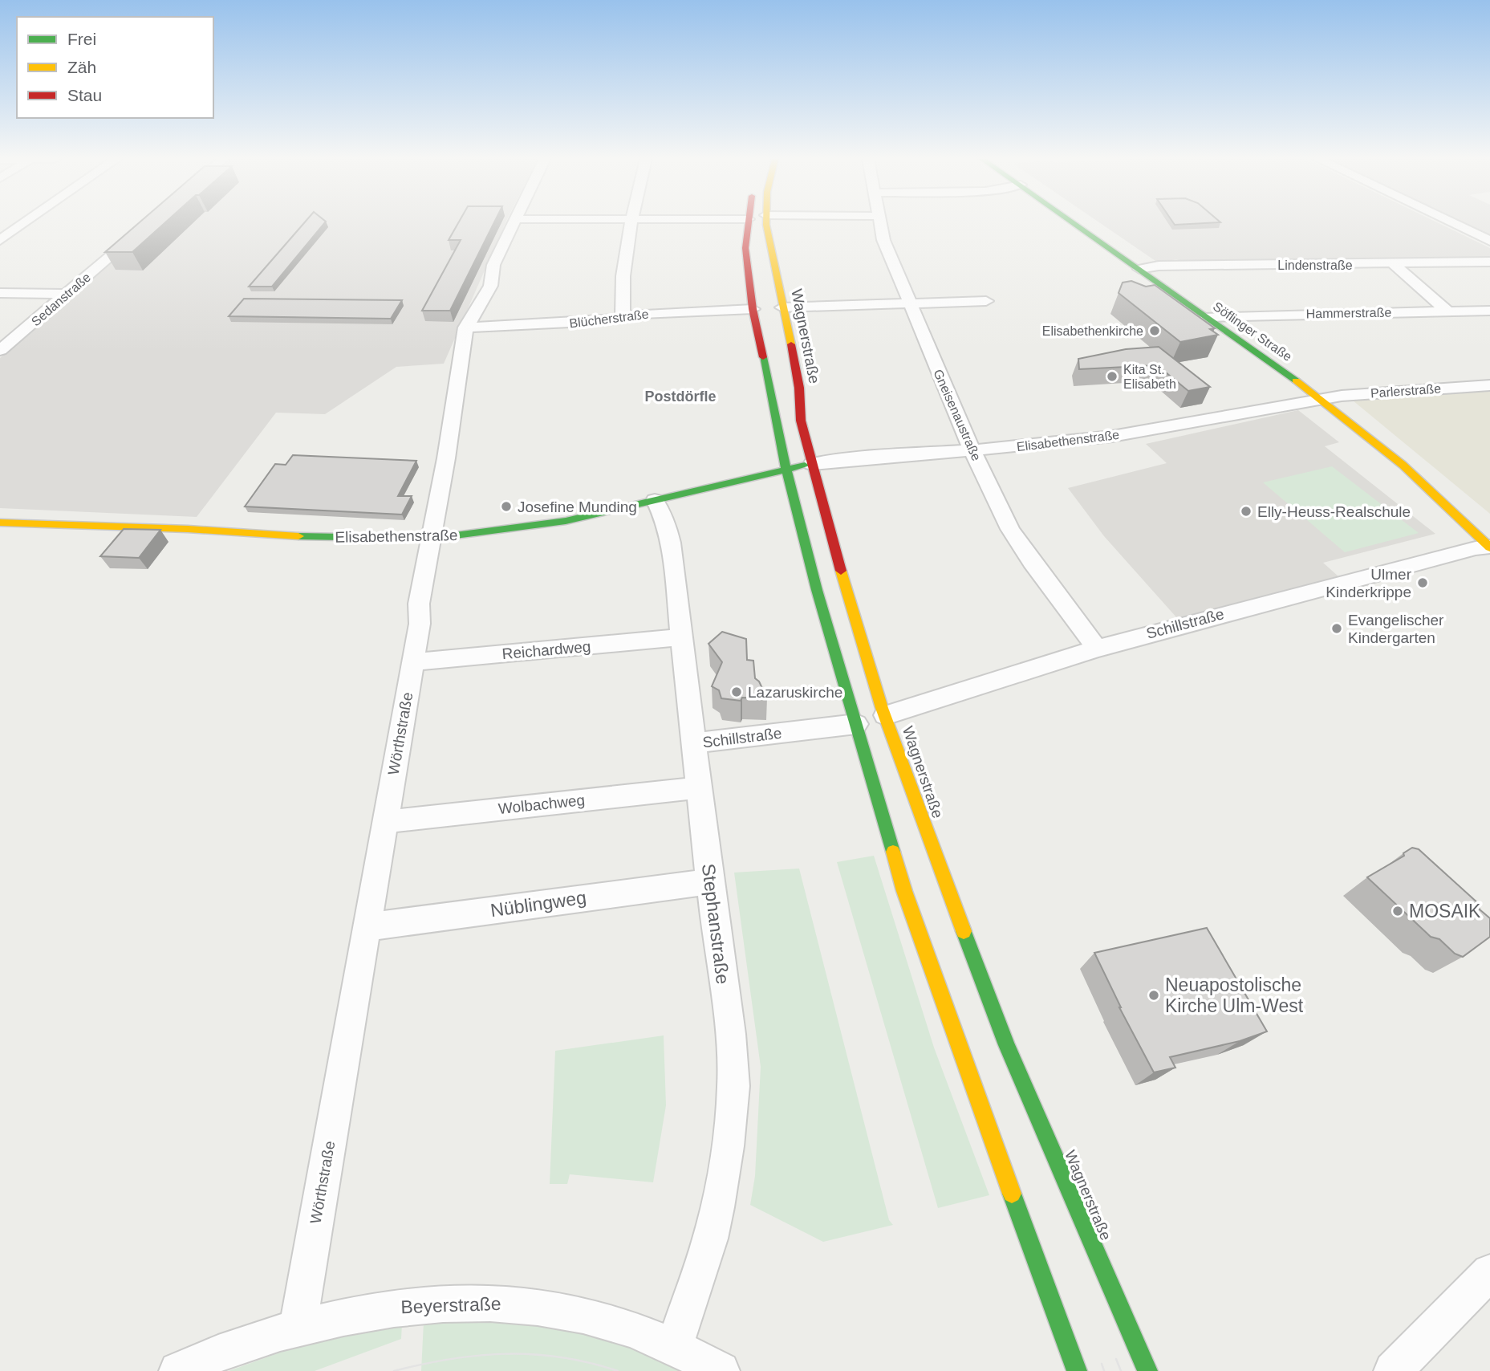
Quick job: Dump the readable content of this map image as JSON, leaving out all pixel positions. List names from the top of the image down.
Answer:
{
  "streets": {
    "street": [
      "Lindenstraße",
      "Sedanstraße",
      "Hammerstraße",
      "Blücherstraße",
      "Söflinger Straße",
      "Wagnerstraße",
      "Parlerstraße",
      "Gneisenaustraße",
      "Elisabethenstraße",
      "Schillstraße",
      "Reichardweg",
      "Wörthstraße",
      "Wolbachweg",
      "Nüblingweg",
      "Stephanstraße",
      "Beyerstraße"
    ]
  },
  "crossings": [
    ["Lindenstraße", "Söflinger Straße"],
    ["Hammerstraße", "Söflinger Straße"],
    ["Blücherstraße", "Wagnerstraße"],
    ["Blücherstraße", "Gneisenaustraße"],
    ["Blücherstraße", "Wörthstraße"],
    ["Söflinger Straße", "Parlerstraße"],
    ["Söflinger Straße", "Elisabethenstraße"],
    ["Söflinger Straße", "Schillstraße"],
    ["Wagnerstraße", "Elisabethenstraße"],
    ["Wagnerstraße", "Schillstraße"],
    ["Parlerstraße", "Elisabethenstraße"],
    ["Gneisenaustraße", "Elisabethenstraße"],
    ["Gneisenaustraße", "Schillstraße"],
    ["Elisabethenstraße", "Wörthstraße"],
    ["Elisabethenstraße", "Stephanstraße"],
    ["Schillstraße", "Stephanstraße"],
    ["Reichardweg", "Wörthstraße"],
    ["Reichardweg", "Stephanstraße"],
    ["Wörthstraße", "Wolbachweg"],
    ["Wörthstraße", "Nüblingweg"],
    ["Wörthstraße", "Beyerstraße"],
    ["Wolbachweg", "Stephanstraße"],
    ["Nüblingweg", "Stephanstraße"],
    ["Stephanstraße", "Beyerstraße"]
  ],
  "districts": ["Postdörfle"],
  "places": [
    "Elisabethenkirche",
    "Kita St. Elisabeth",
    "Josefine Munding",
    "Elly-Heuss-Realschule",
    "Ulmer Kinderkrippe",
    "Evangelischer Kindergarten",
    "Lazaruskirche",
    "MOSAIK",
    "Neuapostolische Kirche Ulm-West"
  ],
  "legend": ["Frei", "Zäh", "Stau"]
}
